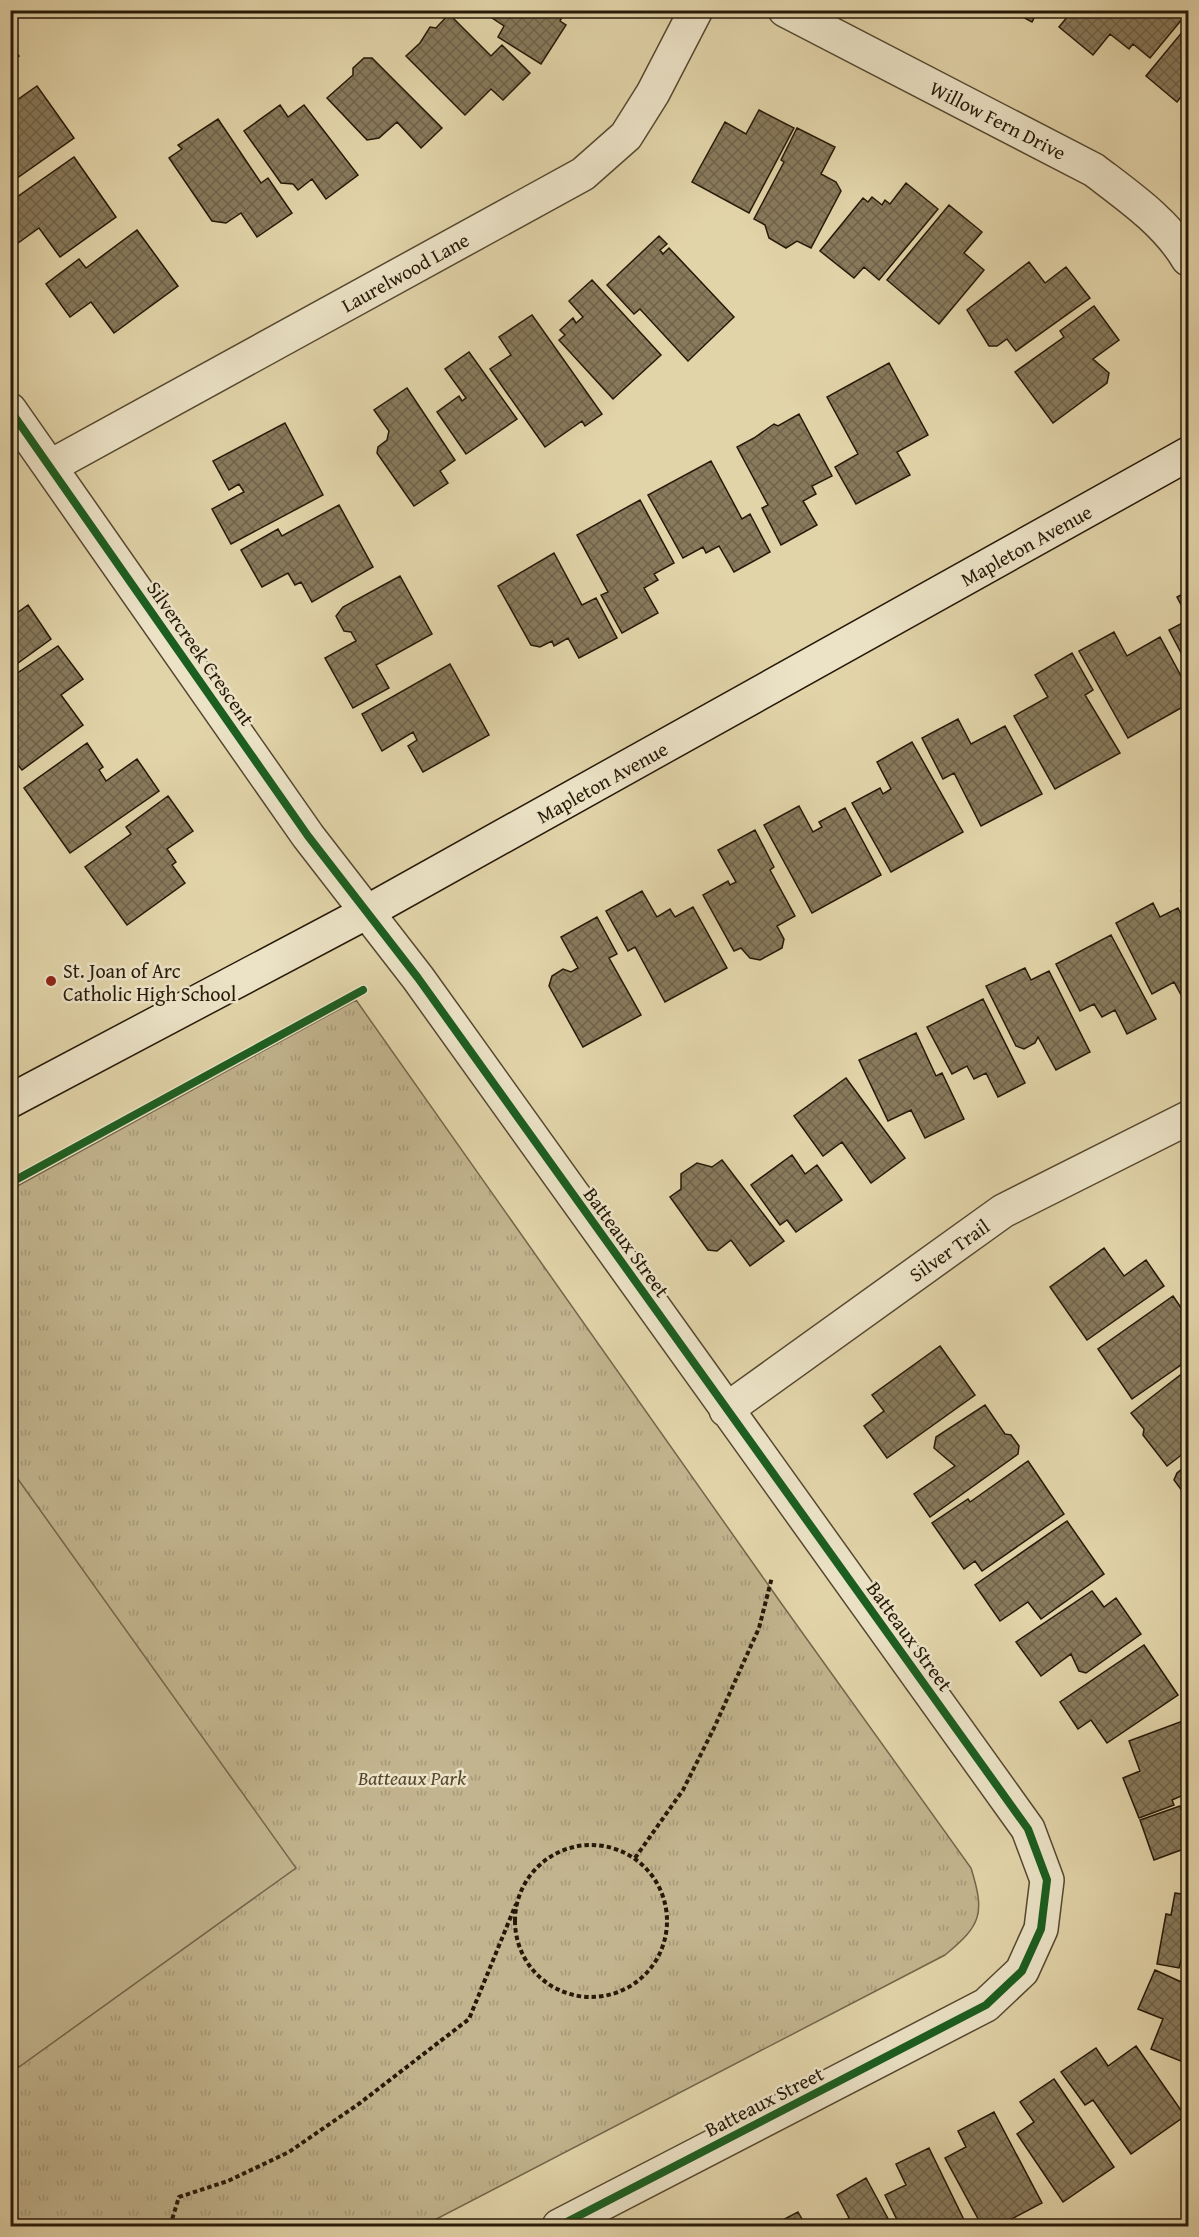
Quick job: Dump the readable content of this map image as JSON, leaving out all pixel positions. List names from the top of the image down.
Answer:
{
  "streets": {
    "street": [
      "Willow Fern Drive",
      "Laurelwood Lane",
      "Mapleton Avenue",
      "Silvercreek Crescent",
      "Batteaux Street",
      "Silver Trail"
    ]
  },
  "crossings": [
    ["Laurelwood Lane", "Silvercreek Crescent"],
    ["Mapleton Avenue", "Silvercreek Crescent"],
    ["Mapleton Avenue", "Batteaux Street"],
    ["Silvercreek Crescent", "Batteaux Street"],
    ["Batteaux Street", "Silver Trail"]
  ],
  "parks": ["Batteaux Park"],
  "places": ["St. Joan of Arc Catholic High School"]
}
